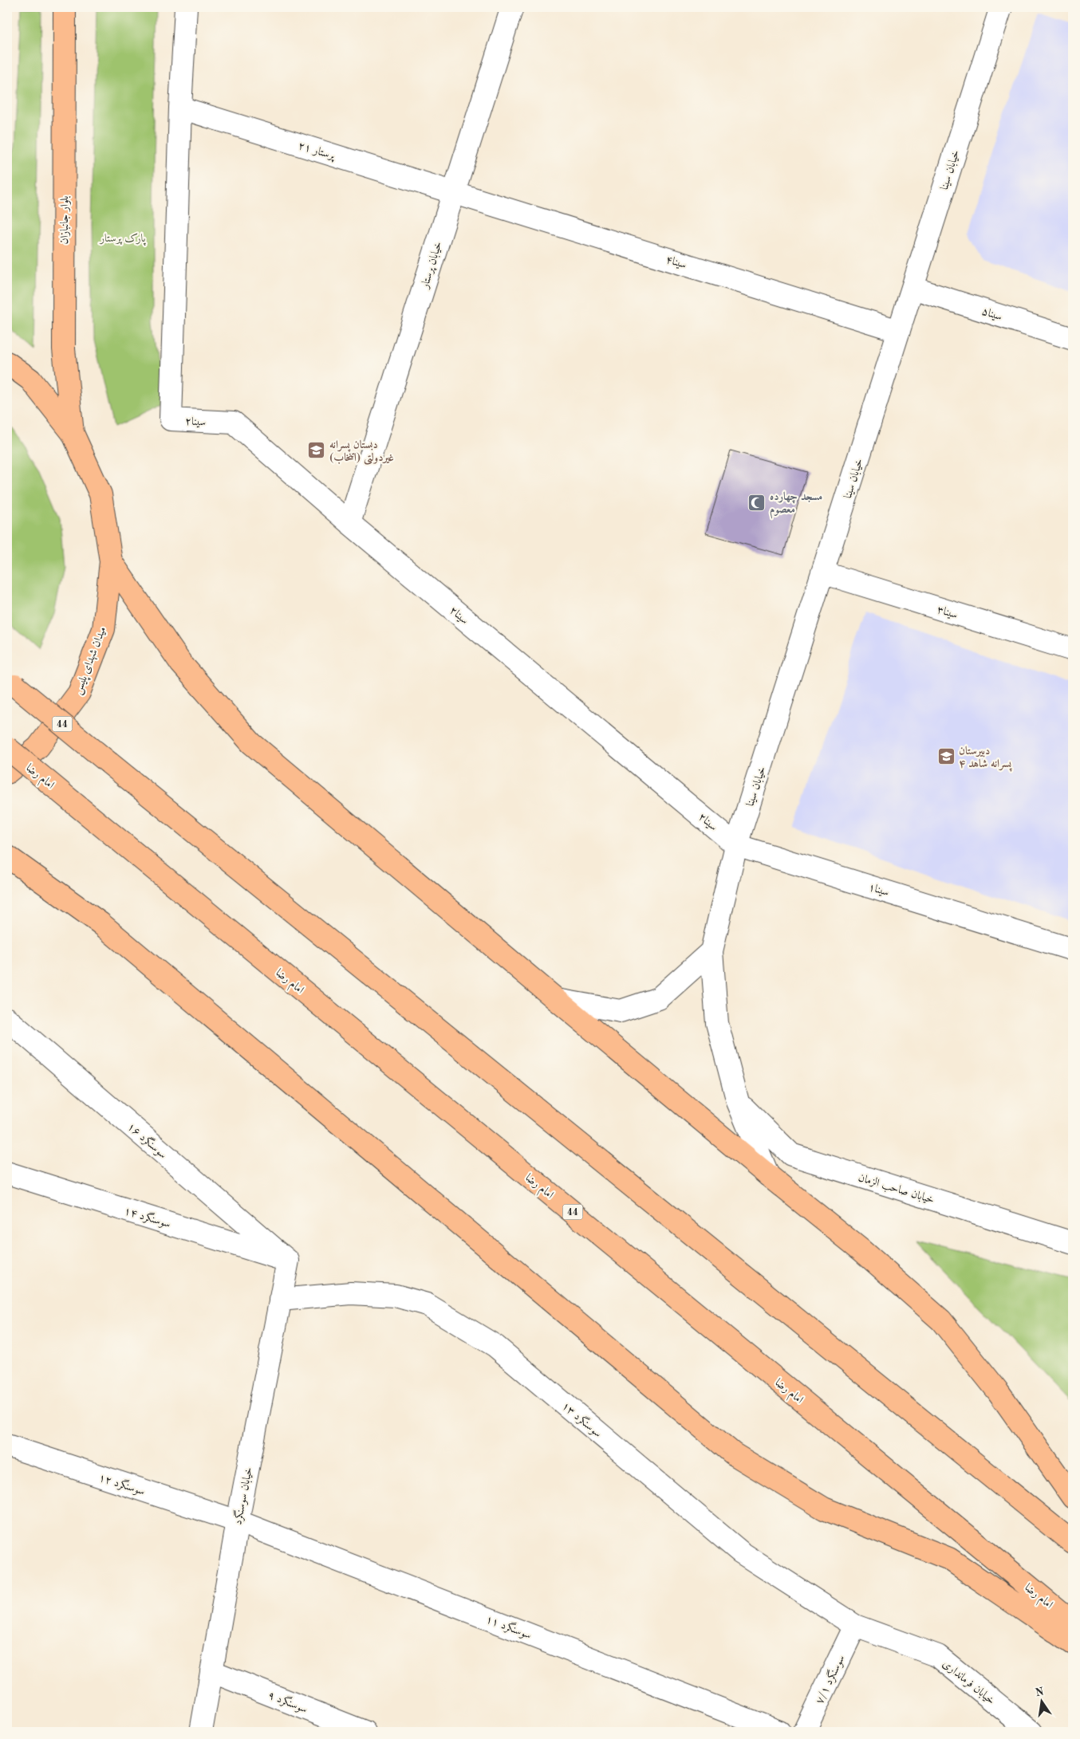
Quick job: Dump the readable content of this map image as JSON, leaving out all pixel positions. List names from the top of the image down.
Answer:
{
  "streets": {
    "main road": [
      "بلوار جانبازان",
      "میدان شهدای پلیس",
      "44",
      "امام رضا"
    ],
    "street": [
      "پرستار ۲۱",
      "خیابان سینا",
      "سینا۴",
      "خیابان پرستار",
      "سینا۵",
      "سینا۲",
      "سینا۳",
      "سینا۱",
      "سوسنگرد ۱۶",
      "خیابان صاحب الزمان",
      "سوسنگرد ۱۴",
      "سوسنگرد ۱۳",
      "سوسنگرد ۱۲",
      "خیابان سوسنگرد",
      "سوسنگرد ۱۱",
      "سوسنگرد ۷/۱",
      "خیابان فرمانداری",
      "سوسنگرد ۹"
    ]
  },
  "crossings": [
    ["پرستار ۲۱", "سینا۴"],
    ["پرستار ۲۱", "خیابان پرستار"],
    ["پرستار ۲۱", "سینا۲"],
    ["خیابان سینا", "سینا۴"],
    ["خیابان سینا", "سینا۵"],
    ["خیابان سینا", "سینا۲"],
    ["خیابان سینا", "سینا۳"],
    ["خیابان سینا", "سینا۱"],
    ["خیابان سینا", "خیابان صاحب الزمان"],
    ["بلوار جانبازان", "میدان شهدای پلیس"],
    ["سینا۴", "خیابان پرستار"],
    ["خیابان پرستار", "سینا۲"],
    ["سینا۲", "سینا۱"],
    ["سوسنگرد ۱۶", "سوسنگرد ۱۴"],
    ["سوسنگرد ۱۶", "خیابان سوسنگرد"],
    ["سوسنگرد ۱۴", "خیابان سوسنگرد"],
    ["سوسنگرد ۱۳", "خیابان سوسنگرد"],
    ["سوسنگرد ۱۳", "سوسنگرد ۷/۱"],
    ["سوسنگرد ۱۳", "خیابان فرمانداری"],
    ["سوسنگرد ۱۲", "خیابان سوسنگرد"],
    ["سوسنگرد ۱۲", "سوسنگرد ۱۱"],
    ["خیابان سوسنگرد", "سوسنگرد ۱۱"],
    ["خیابان سوسنگرد", "سوسنگرد ۹"],
    ["سوسنگرد ۷/۱", "خیابان فرمانداری"]
  ],
  "parks": ["پارک پرستار"],
  "places": {
    "school or university": ["دبستان پسرانه غیردولتی (اتنخاب)", "دبیرستان پسرانه شاهد ۴"],
    "mosque": ["مسجد چهارده معصوم"]
  },
  "north": "top"
}
